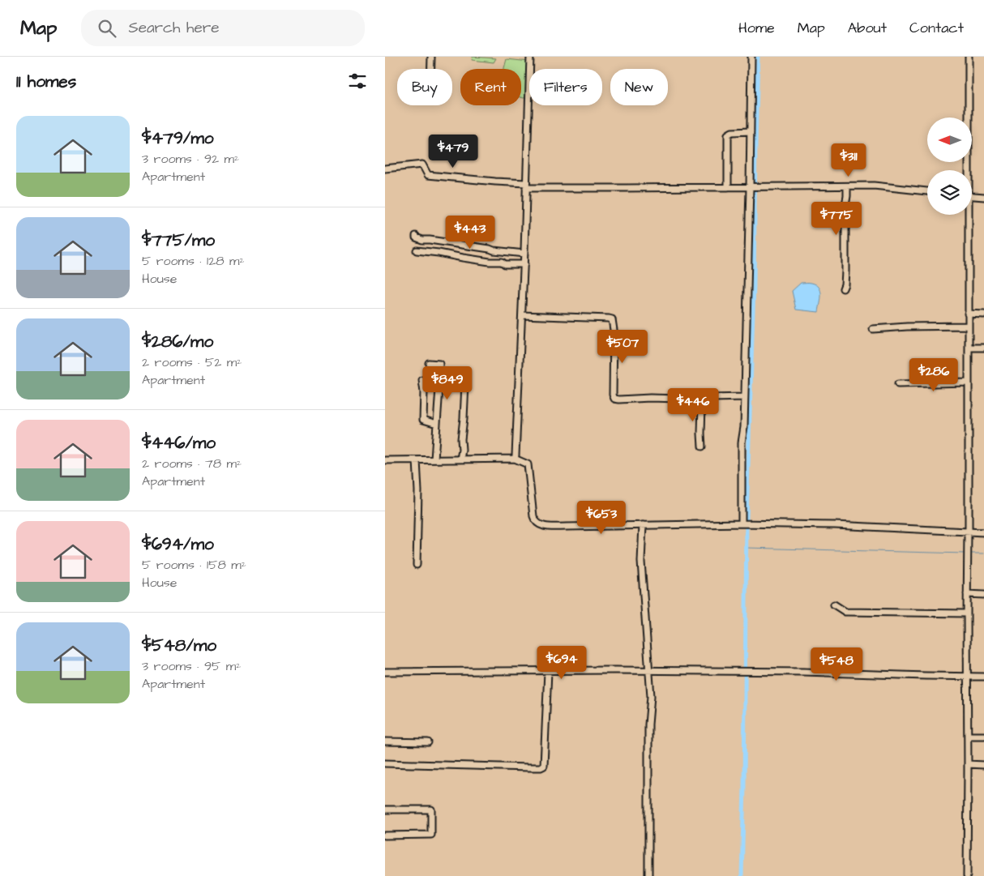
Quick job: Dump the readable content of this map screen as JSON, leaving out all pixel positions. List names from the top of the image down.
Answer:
{
  "north": "left",
  "page": {
    "header": "Map",
    "search": "Search here",
    "nav": [
      "Home",
      "Map",
      "About",
      "Contact"
    ],
    "heading": "11 homes",
    "chip": [
      "Buy",
      "Rent",
      "Filters",
      "New"
    ],
    "list": [
      {
        "name": "$479/mo",
        "note": "3 rooms · 92 m² · Apartment"
      },
      {
        "name": "$775/mo",
        "note": "5 rooms · 128 m² · House"
      },
      {
        "name": "$286/mo",
        "note": "2 rooms · 52 m² · Apartment"
      },
      {
        "name": "$446/mo",
        "note": "2 rooms · 78 m² · Apartment"
      },
      {
        "name": "$694/mo",
        "note": "5 rooms · 158 m² · House"
      },
      {
        "name": "$548/mo",
        "note": "3 rooms · 95 m² · Apartment"
      }
    ],
    "price": [
      "$479",
      "$311",
      "$775",
      "$443",
      "$507",
      "$286",
      "$849",
      "$446",
      "$653",
      "$694",
      "$548"
    ]
  }
}
